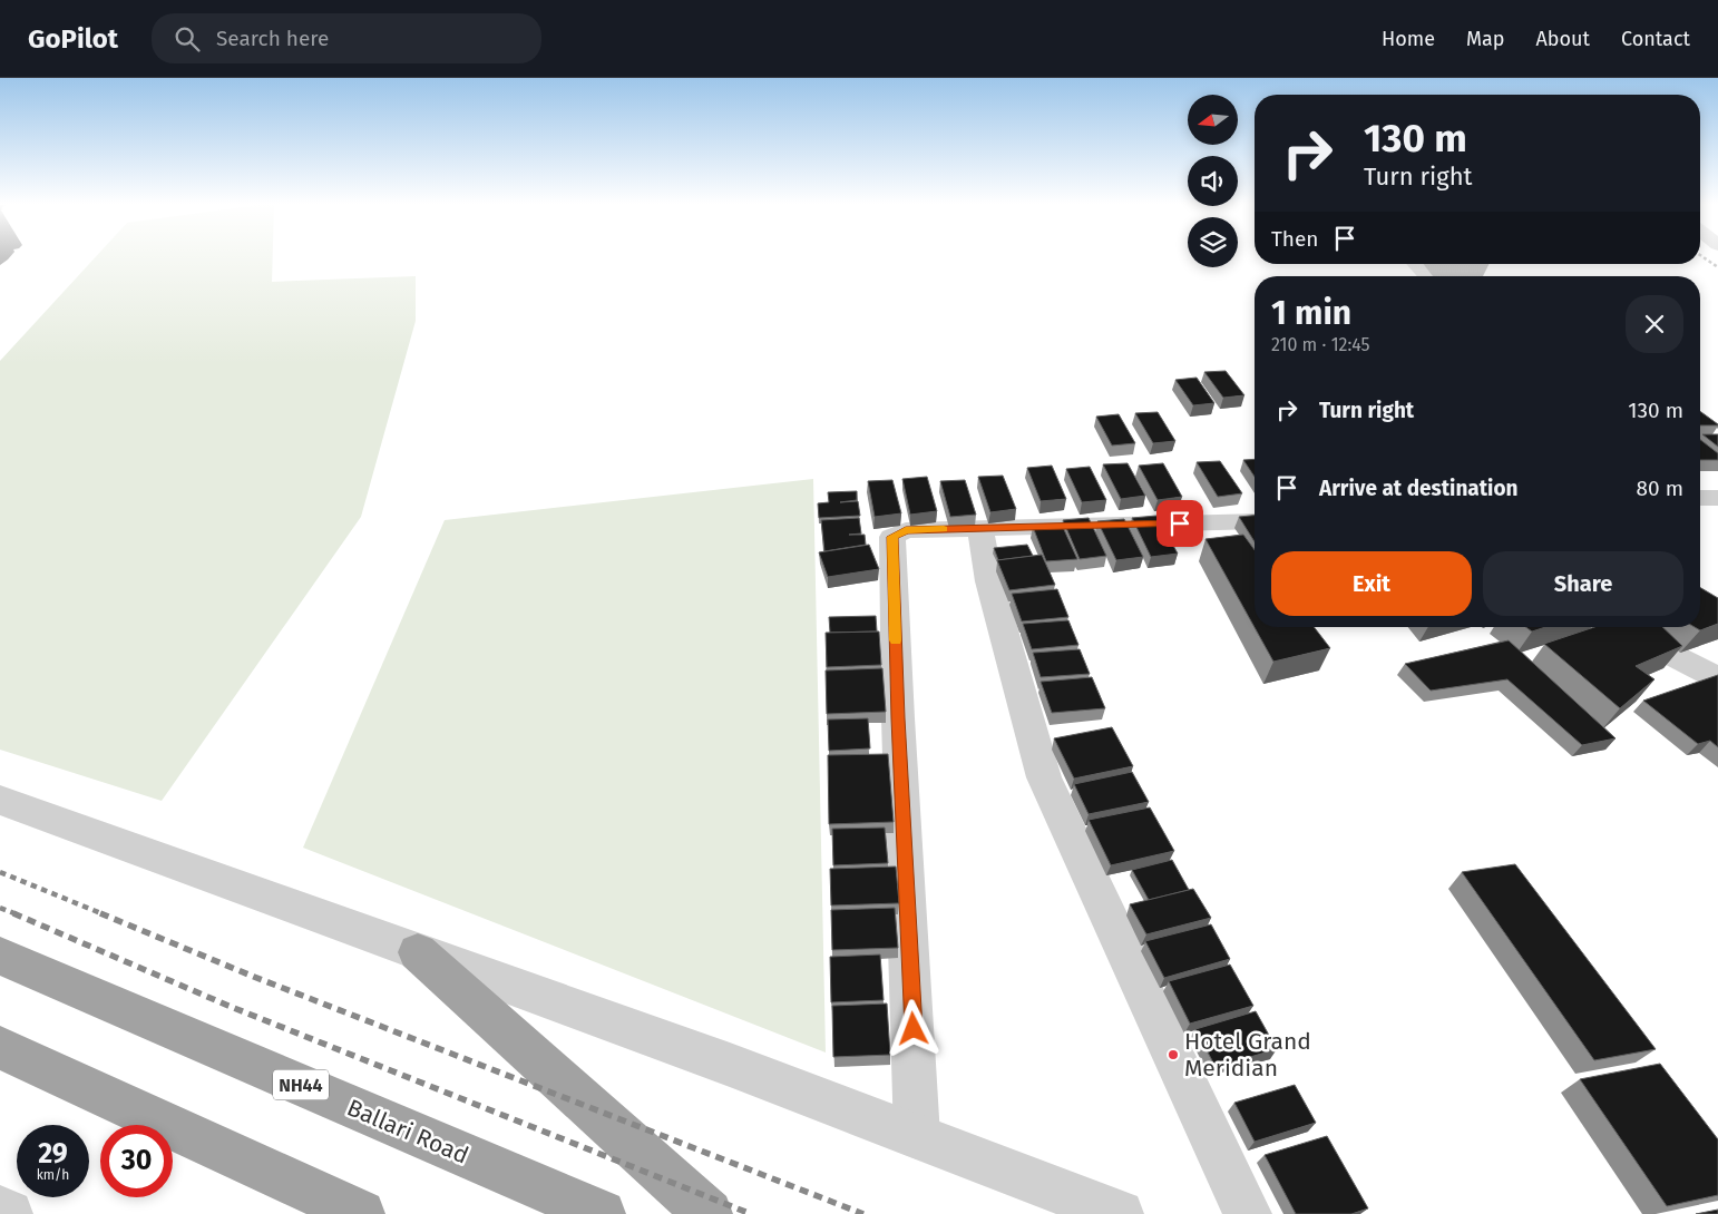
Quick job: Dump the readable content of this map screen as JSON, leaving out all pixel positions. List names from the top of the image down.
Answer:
{
  "streets": {
    "highway": ["NH44", "Ballari Road"]
  },
  "places": ["Hotel Grand Meridian"],
  "north": "left",
  "page": {
    "header": "GoPilot",
    "search": "Search here",
    "nav": [
      "Home",
      "Map",
      "About",
      "Contact"
    ],
    "turn": ["130 m", "Turn right"],
    "then": "Then",
    "heading": ["1 min", "210 m · 12:45"],
    "list": [
      {
        "name": "Turn right",
        "value": "130 m"
      },
      {
        "name": "Arrive at destination",
        "value": "80 m"
      }
    ],
    "buttons": ["Exit", "Share"],
    "speed": "29 km/h",
    "limit": "30"
  }
}
